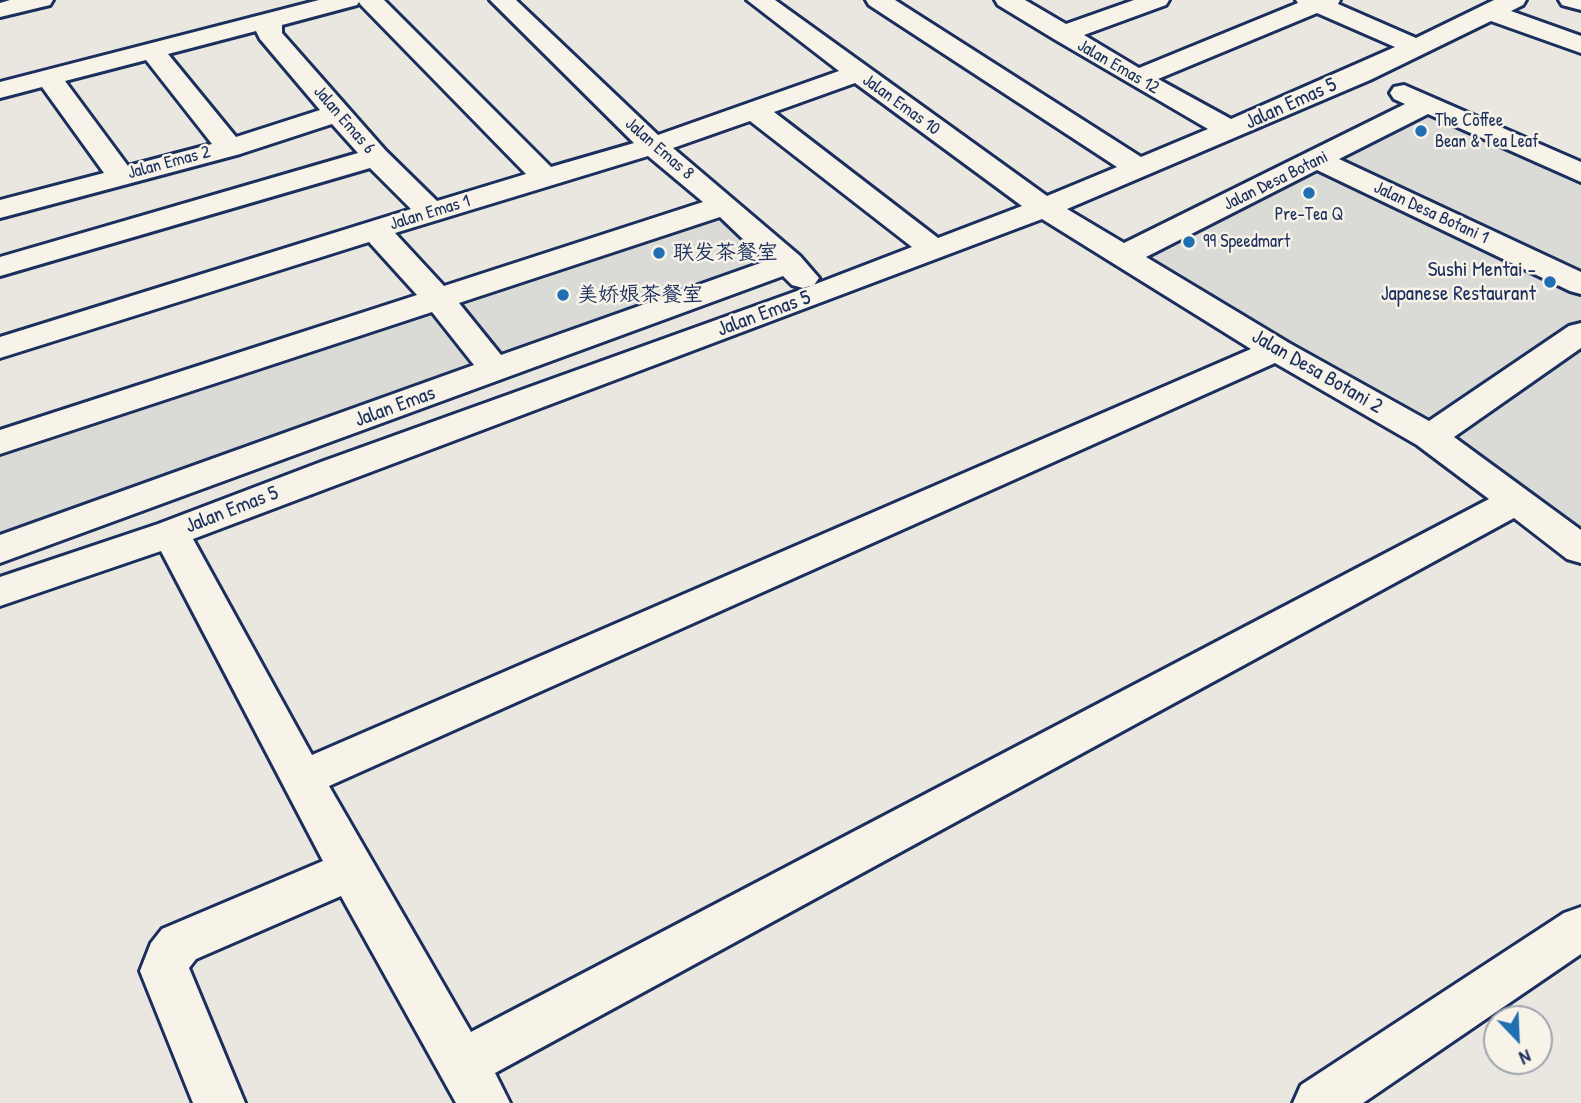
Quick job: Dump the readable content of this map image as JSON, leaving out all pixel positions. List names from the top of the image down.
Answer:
{
  "streets": {
    "street": [
      "Jalan Emas 12",
      "Jalan Emas 5",
      "Jalan Emas 10",
      "Jalan Emas 6",
      "Jalan Emas 8",
      "Jalan Emas 2",
      "Jalan Desa Botani",
      "Jalan Emas 1",
      "Jalan Desa Botani 1",
      "Jalan Desa Botani 2",
      "Jalan Emas"
    ]
  },
  "crossings": [
    ["Jalan Emas 12", "Jalan Emas 5"],
    ["Jalan Emas 5", "Jalan Emas 10"],
    ["Jalan Emas 5", "Jalan Emas 8"],
    ["Jalan Emas 5", "Jalan Desa Botani 2"],
    ["Jalan Emas 10", "Jalan Emas 1"],
    ["Jalan Emas 10", "Jalan Desa Botani 2"],
    ["Jalan Emas 6", "Jalan Emas 2"],
    ["Jalan Emas 6", "Jalan Emas 1"],
    ["Jalan Emas 8", "Jalan Emas 1"],
    ["Jalan Emas 8", "Jalan Emas"],
    ["Jalan Desa Botani", "Jalan Desa Botani 1"],
    ["Jalan Desa Botani", "Jalan Desa Botani 2"]
  ],
  "places": [
    "The Coffee Bean & Tea Leaf",
    "Pre-Tea Q",
    "99 Speedmart",
    "联发茶餐室",
    "Sushi Mentai - Japanese Restaurant",
    "美娇娘茶餐室"
  ],
  "north": "bottom right"
}
